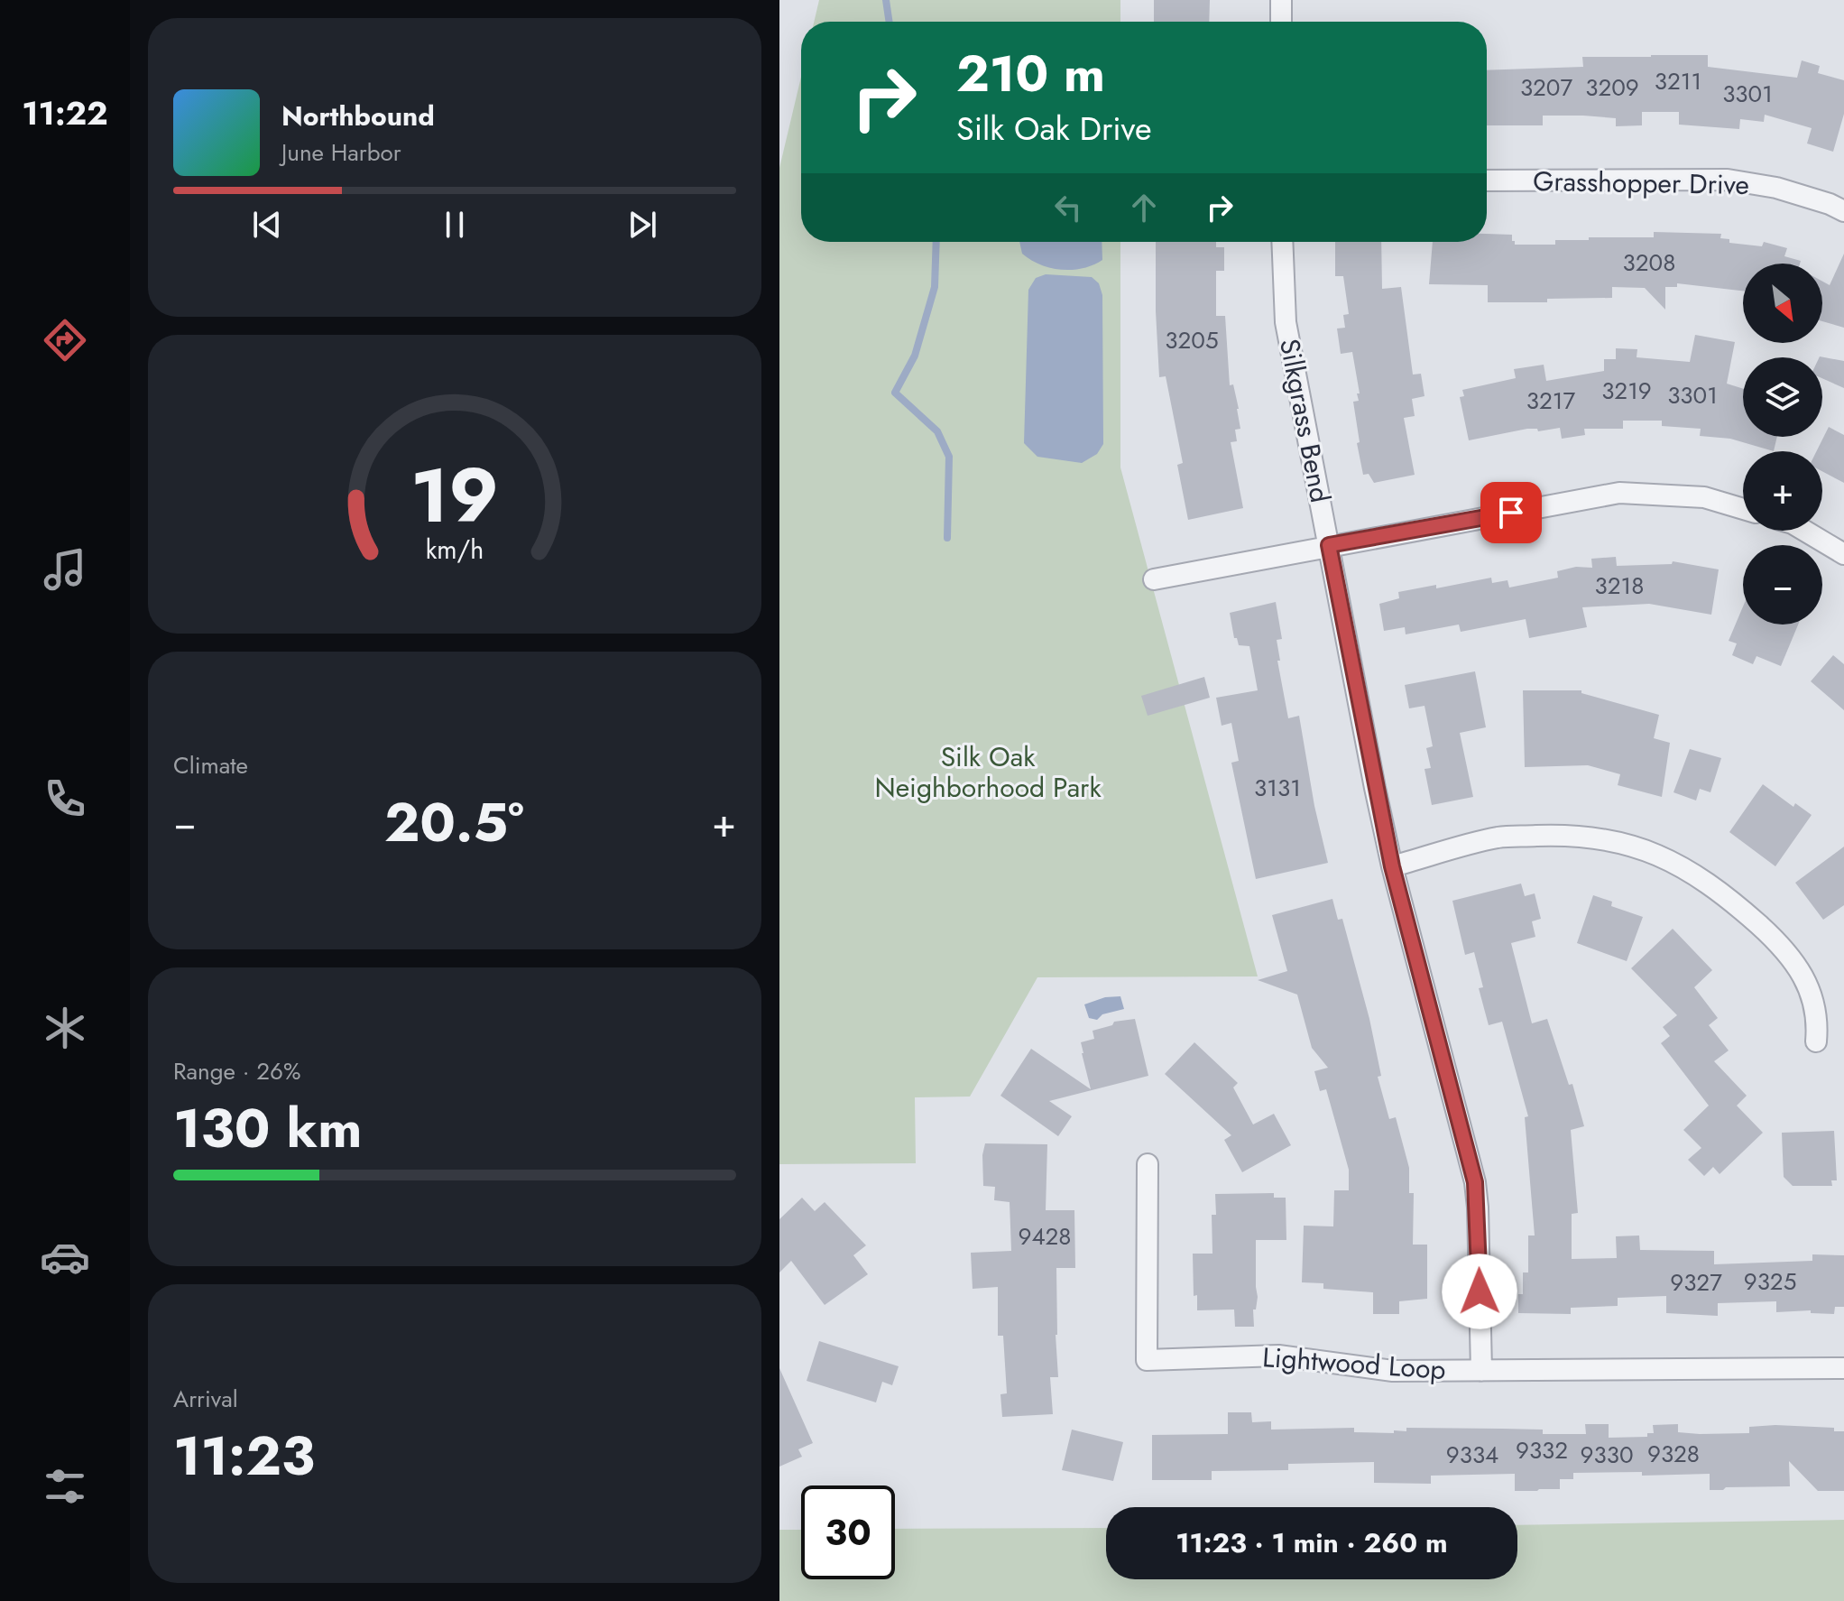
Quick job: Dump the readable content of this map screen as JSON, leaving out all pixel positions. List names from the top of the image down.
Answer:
{
  "streets": {
    "street": ["Grasshopper Drive", "Silkgrass Bend", "Lightwood Loop"]
  },
  "crossings": [
    ["Silkgrass Bend", "Lightwood Loop"]
  ],
  "parks": ["Silk Oak Neighborhood Park"],
  "house_numbers": [
    "3211",
    "3207",
    "3209",
    "3301",
    "3208",
    "3205",
    "3219",
    "3301",
    "3217",
    "3218",
    "3131",
    "9428",
    "9325",
    "9327",
    "9332",
    "9328",
    "9334",
    "9330"
  ],
  "north": "bottom right",
  "page": {
    "tabs": "11:22",
    "turn": ["210 m", "Silk Oak Drive"],
    "song": ["Northbound", "June Harbor"],
    "map_buttons": ["+", "−"],
    "tile": [
      "Climate",
      ["Range · 26%", "130 km"],
      ["Arrival", "11:23"]
    ],
    "heat": ["−", "20.5°", "+"],
    "limit": "30",
    "trip": "11:23 · 1 min · 260 m",
    "gauge": ["19", "km/h"]
  }
}
